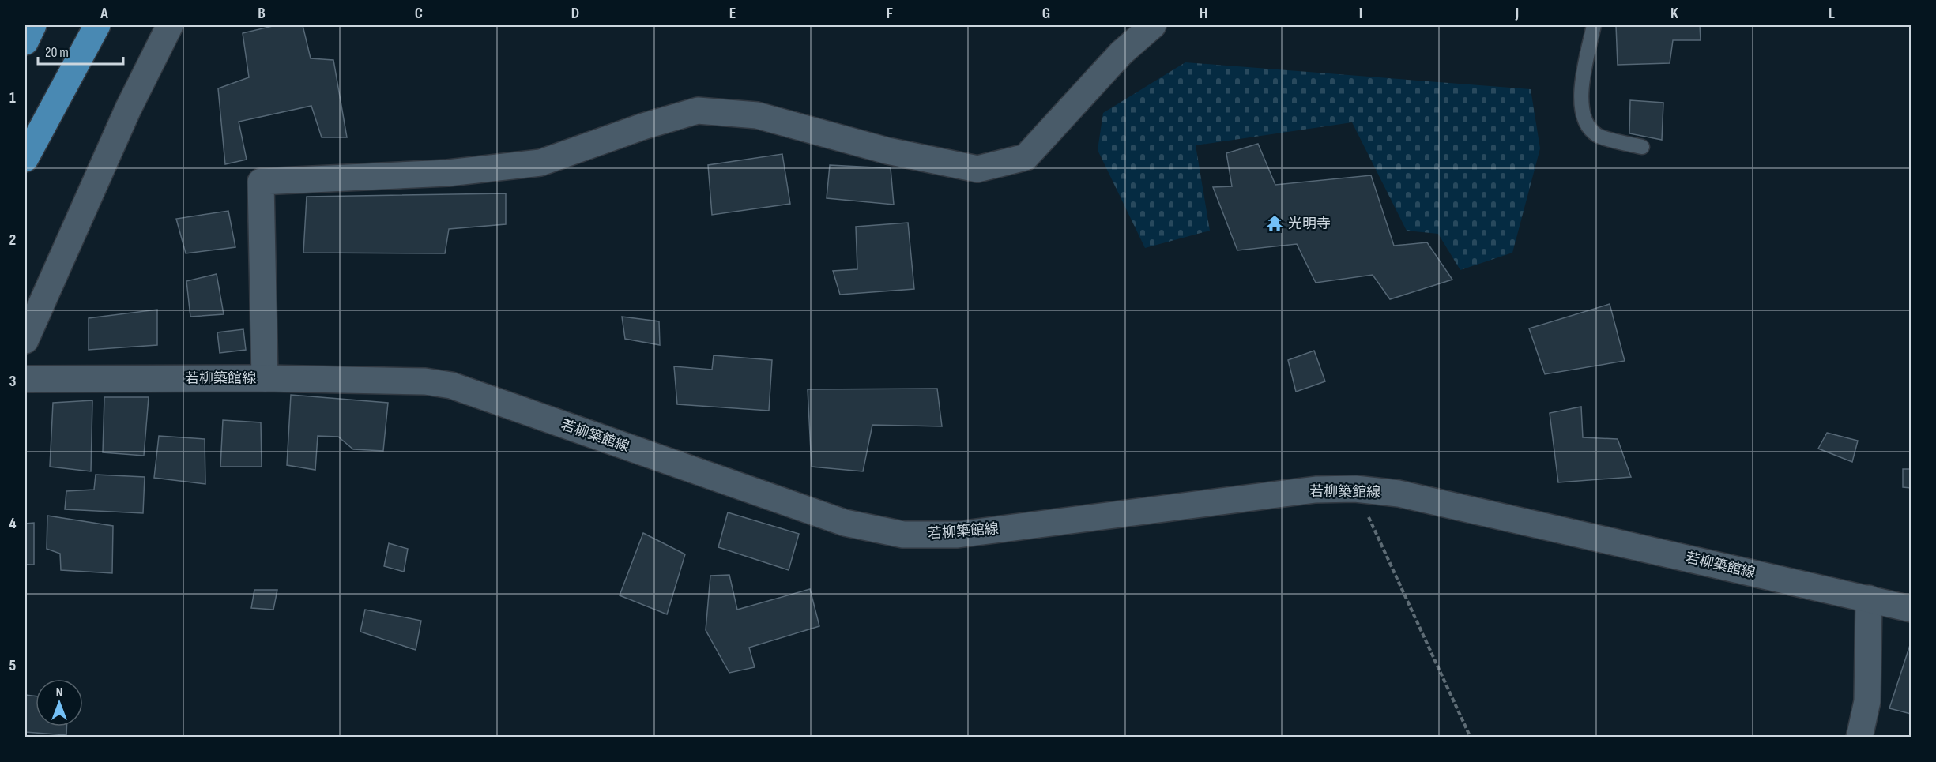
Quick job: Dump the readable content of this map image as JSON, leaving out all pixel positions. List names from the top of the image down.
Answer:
{
  "streets": {
    "main road": ["若柳築館線"]
  },
  "places": {
    "temple": ["光明寺"]
  },
  "scale_bar": "20 m",
  "north": "top",
  "grid": {
    "columns": [
      "A",
      "B",
      "C",
      "D",
      "E",
      "F",
      "G",
      "H",
      "I",
      "J",
      "K",
      "L"
    ],
    "rows": [
      "1",
      "2",
      "3",
      "4",
      "5"
    ]
  }
}
